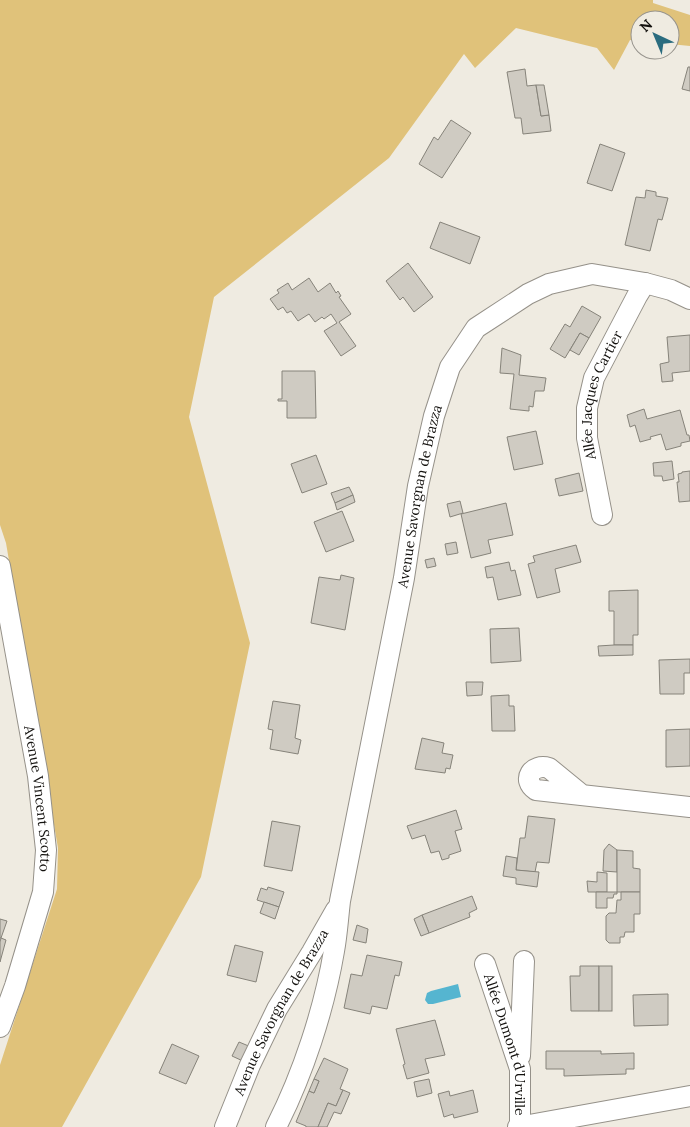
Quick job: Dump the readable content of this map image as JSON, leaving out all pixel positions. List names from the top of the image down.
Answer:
{
  "streets": {
    "street": [
      "Allée Jacques Cartier",
      "Avenue Savorgnan de Brazza",
      "Avenue Vincent Scotto",
      "Allée Dumont d'Urville"
    ]
  },
  "crossings": [
    ["Allée Jacques Cartier", "Avenue Savorgnan de Brazza"]
  ],
  "north": "top left"
}
